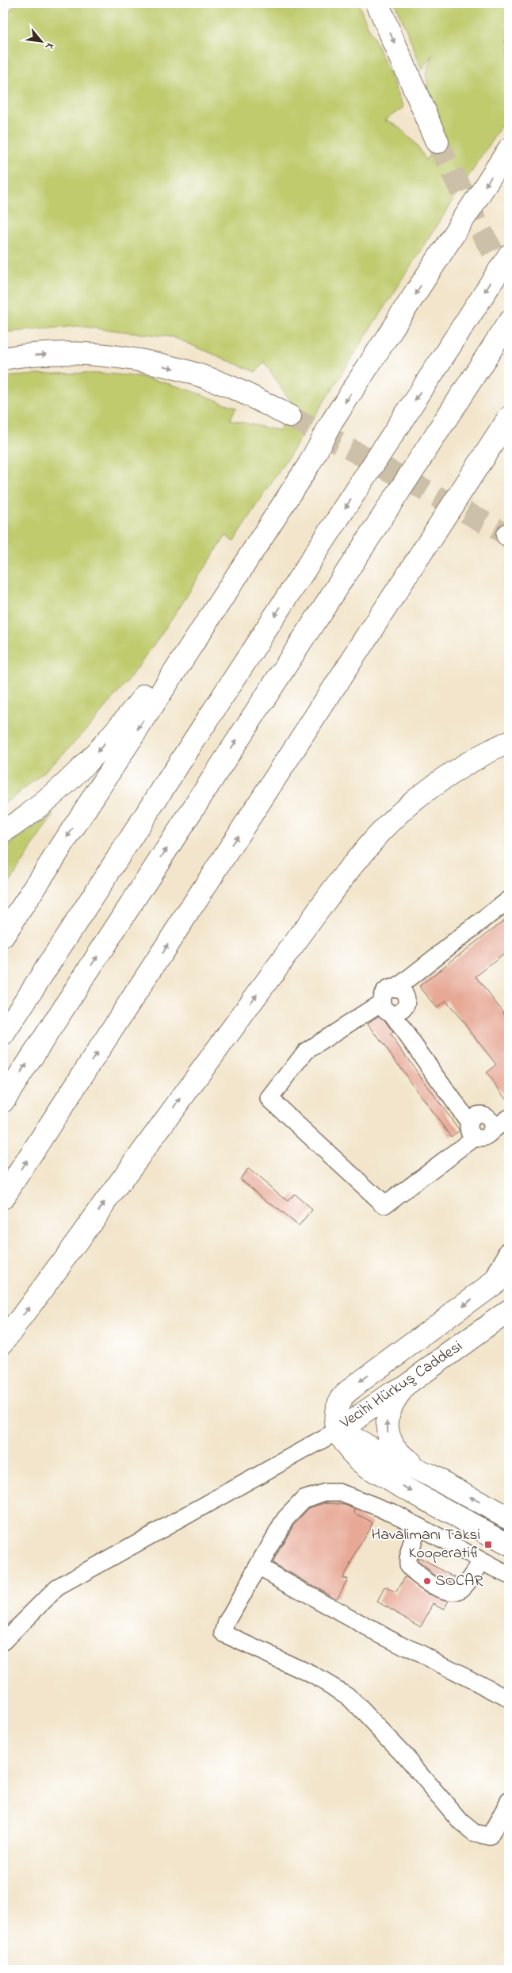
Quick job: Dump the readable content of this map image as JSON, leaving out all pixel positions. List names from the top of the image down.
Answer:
{
  "streets": {
    "main road": ["Vecihi Hürkuş Caddesi"]
  },
  "places": {
    "transit": ["Havalimanı Taksi Kooperatifi"],
    "other": ["SOCAR"]
  },
  "north": "bottom right"
}
